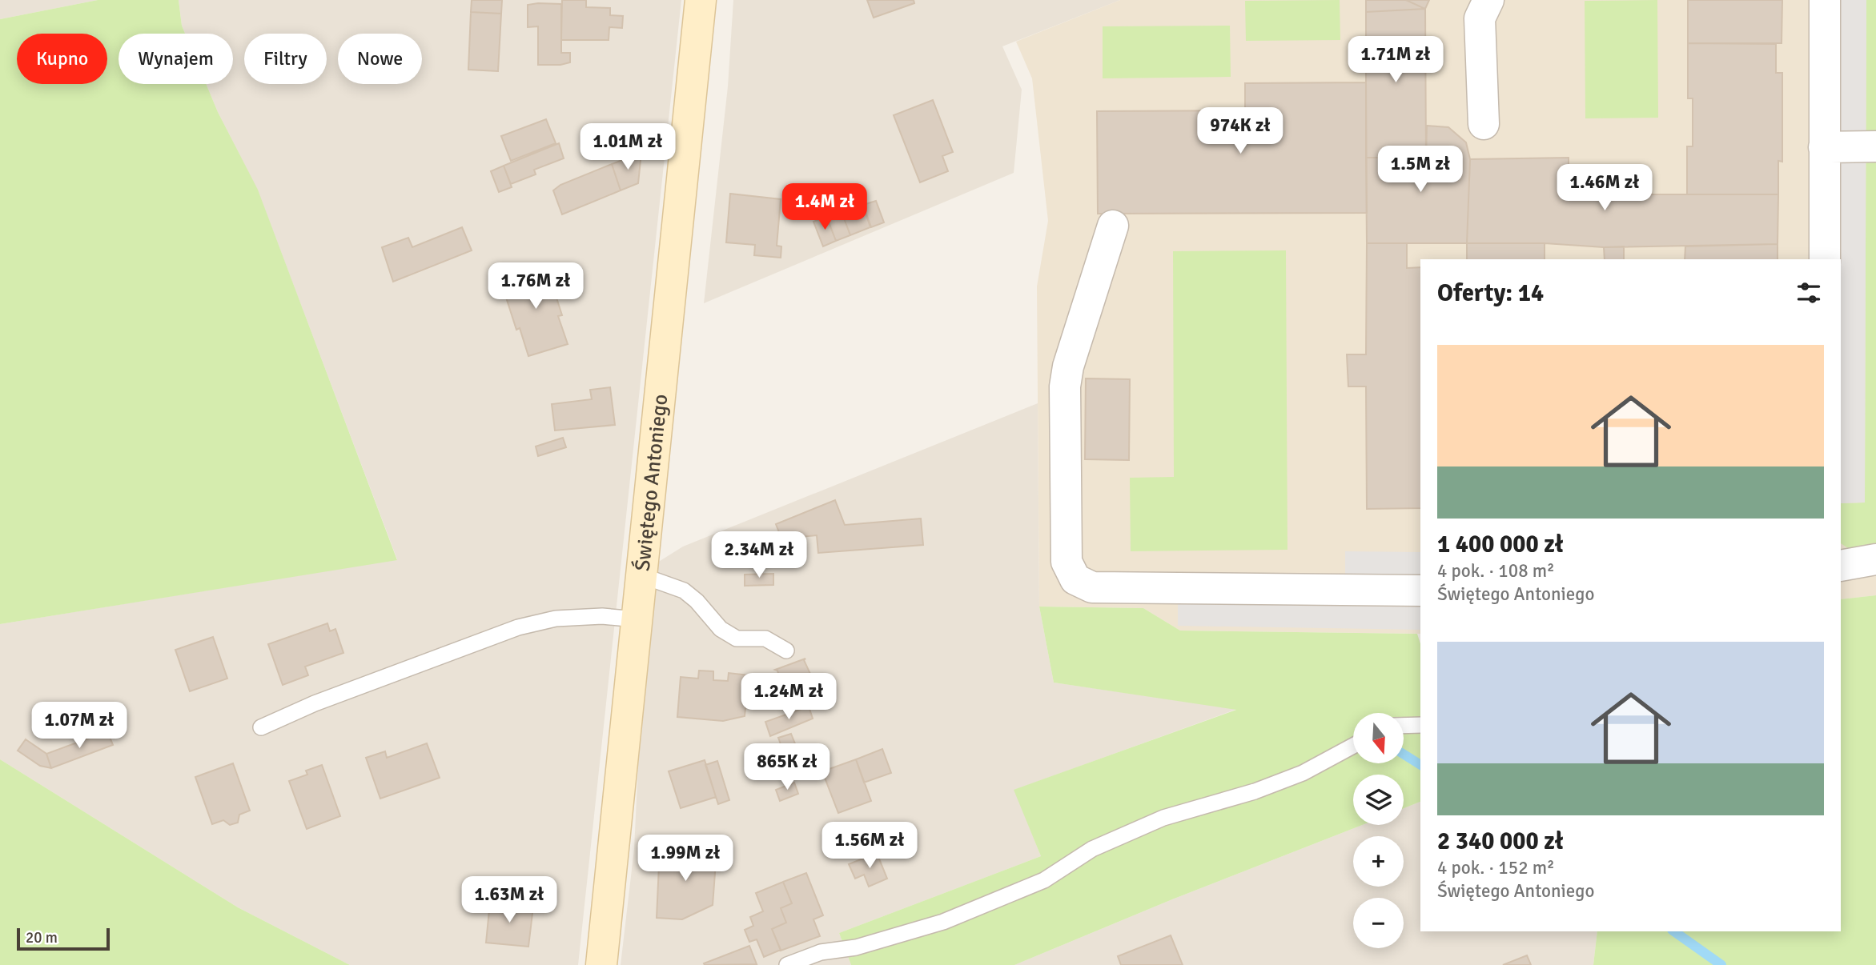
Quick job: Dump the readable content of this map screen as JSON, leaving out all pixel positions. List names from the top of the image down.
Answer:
{
  "streets": {
    "street": ["Świętego Antoniego"]
  },
  "scale_bar": "20 m",
  "north": "bottom",
  "page": {
    "chip": [
      "Kupno",
      "Wynajem",
      "Filtry",
      "Nowe"
    ],
    "price": [
      "1.71M zł",
      "974K zł",
      "1.01M zł",
      "1.5M zł",
      "1.46M zł",
      "1.4M zł",
      "1.76M zł",
      "2.34M zł",
      "1.24M zł",
      "1.07M zł",
      "865K zł",
      "1.56M zł",
      "1.99M zł",
      "1.63M zł"
    ],
    "heading": "Oferty: 14",
    "list": [
      {
        "name": "1 400 000 zł",
        "note": "4 pok. · 108 m² · Świętego Antoniego"
      },
      {
        "name": "2 340 000 zł",
        "note": "4 pok. · 152 m² · Świętego Antoniego"
      }
    ],
    "map_buttons": ["+", "−"],
    "scale": "20 m"
  }
}
